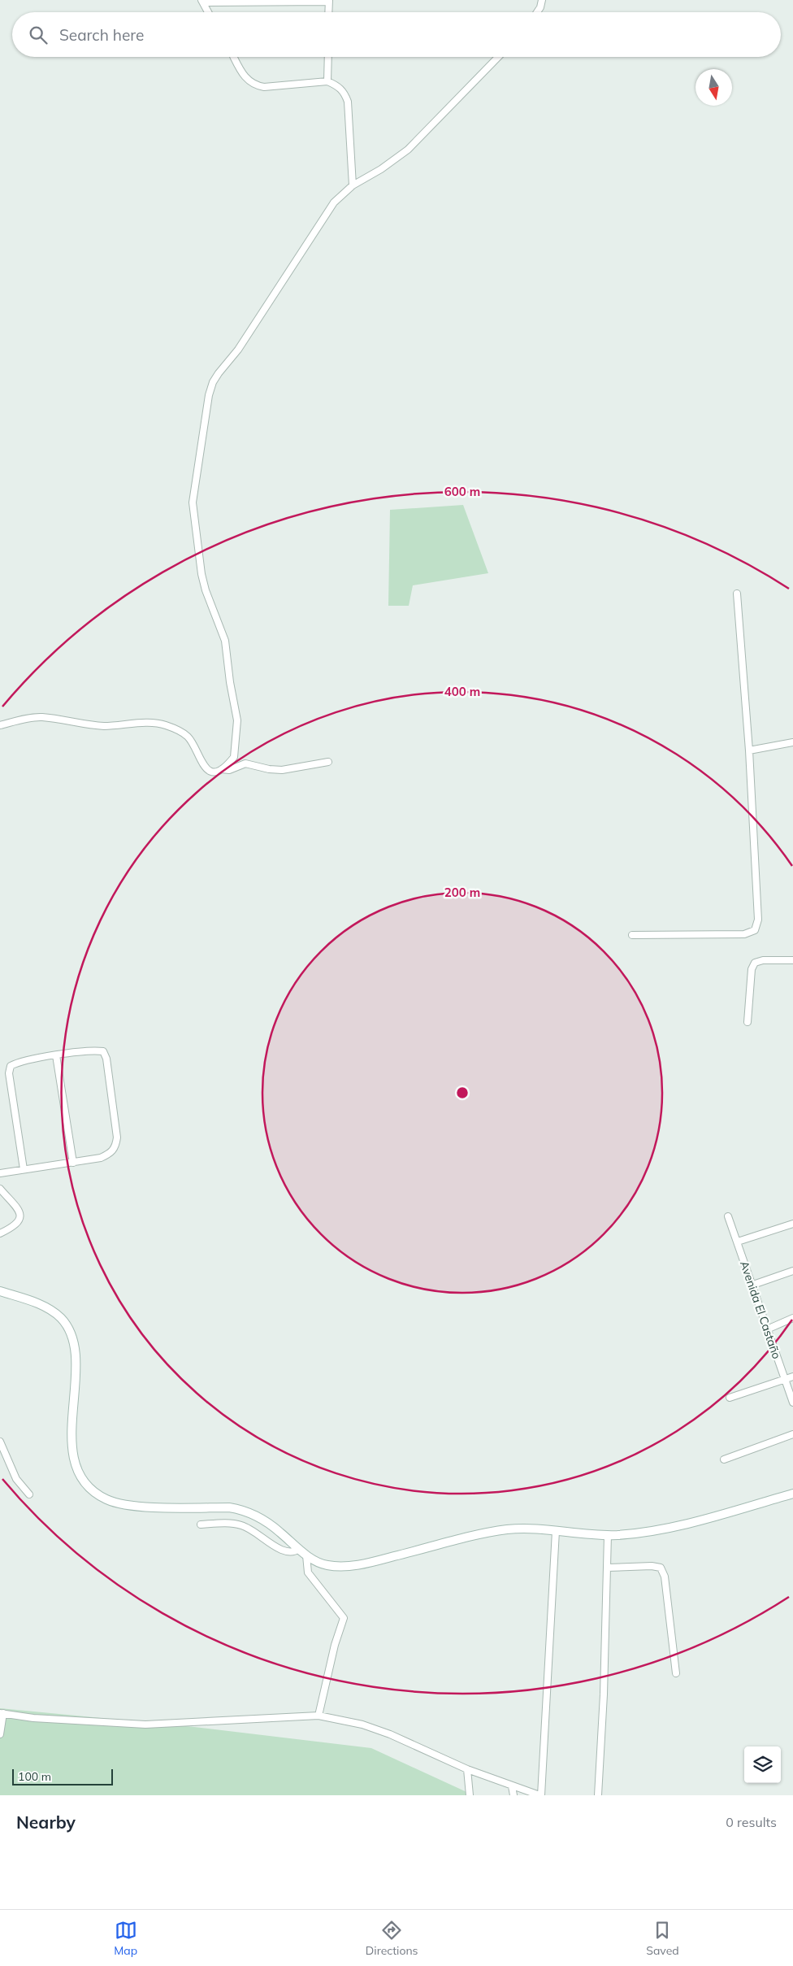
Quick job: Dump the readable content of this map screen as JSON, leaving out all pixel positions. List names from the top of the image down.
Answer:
{
  "streets": {
    "street": ["Avenida El Castaño"]
  },
  "scale_bar": "100 m",
  "north": "bottom",
  "page": {
    "search": "Search here",
    "scale": "100 m",
    "heading": ["Nearby", "0 results"],
    "nav": ["Map", "Directions", "Saved"]
  },
  "rings": ["600 m", "400 m", "200 m"]
}
